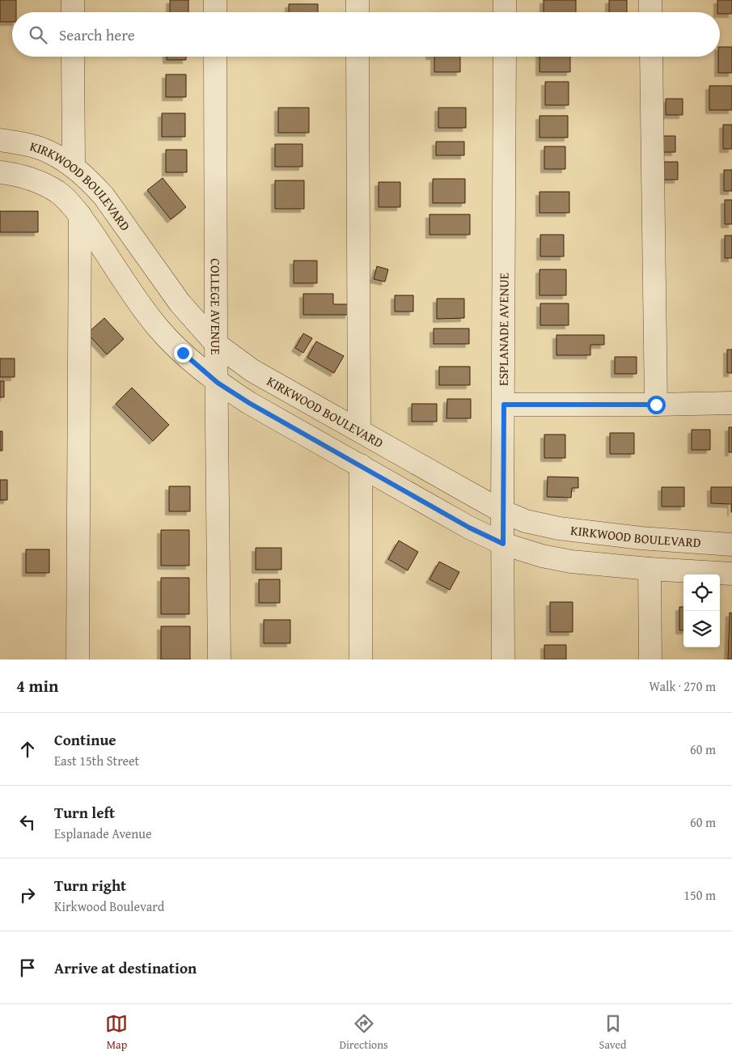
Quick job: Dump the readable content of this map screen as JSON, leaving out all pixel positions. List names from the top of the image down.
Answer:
{
  "streets": {
    "street": ["KIRKWOOD BOULEVARD", "COLLEGE AVENUE", "ESPLANADE AVENUE"]
  },
  "crossings": [
    ["KIRKWOOD BOULEVARD", "COLLEGE AVENUE"],
    ["KIRKWOOD BOULEVARD", "ESPLANADE AVENUE"]
  ],
  "page": {
    "search": "Search here",
    "heading": ["4 min", "Walk · 270 m"],
    "list": [
      ["Continue", "East 15th Street", "60 m"],
      ["Turn left", "Esplanade Avenue", "60 m"],
      ["Turn right", "Kirkwood Boulevard", "150 m"],
      "Arrive at destination"
    ],
    "nav": ["Map", "Directions", "Saved"]
  }
}
